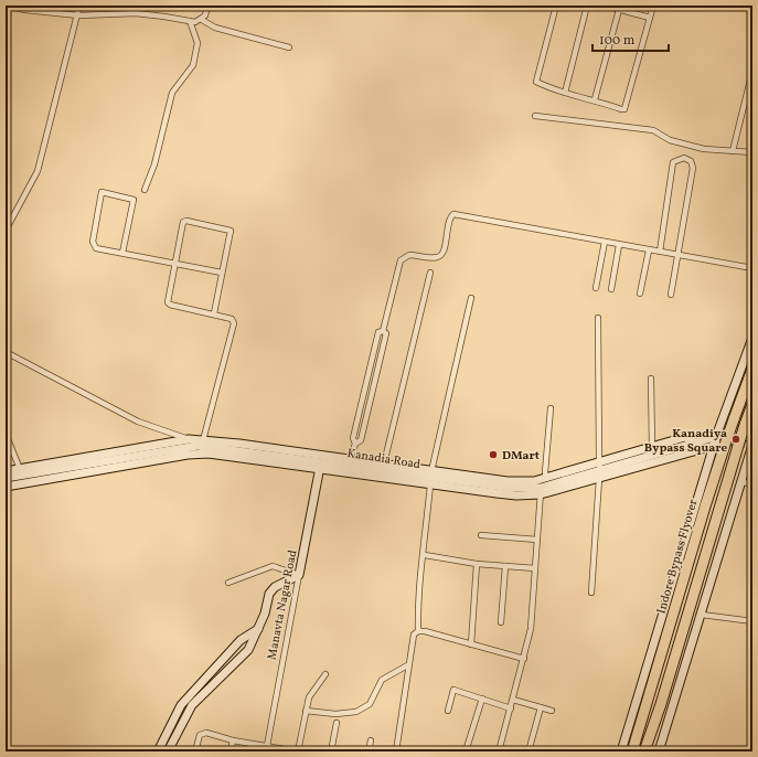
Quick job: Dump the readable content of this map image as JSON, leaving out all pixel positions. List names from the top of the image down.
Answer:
{
  "streets": {
    "highway": ["Indore Bypass Flyover"],
    "street": ["Kanadia Road", "Manavta Nagar Road"]
  },
  "crossings": [
    ["Kanadia Road", "Manavta Nagar Road"]
  ],
  "places": ["Kanadiya Bypass Square", "DMart"],
  "scale_bar": "100 m"
}
